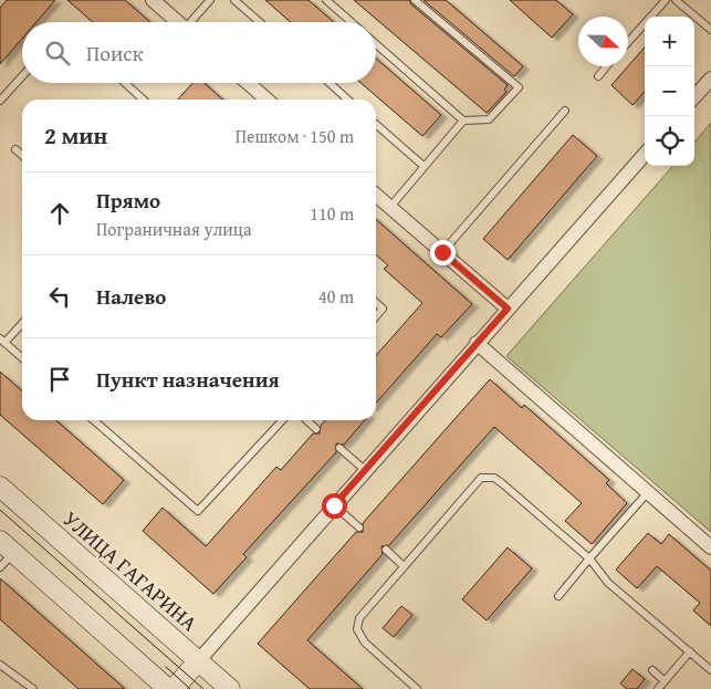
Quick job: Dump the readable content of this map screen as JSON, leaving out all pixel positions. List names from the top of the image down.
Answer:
{
  "streets": {
    "main road": ["УЛИЦА ГАГАРИНА"]
  },
  "north": "right",
  "page": {
    "map_buttons": ["+", "−"],
    "search": "Поиск",
    "heading": ["2 мин", "Пешком · 150 m"],
    "list": [
      ["Прямо", "Пограничная улица", "110 m"],
      ["Налево", "40 m"],
      "Пункт назначения"
    ]
  }
}
